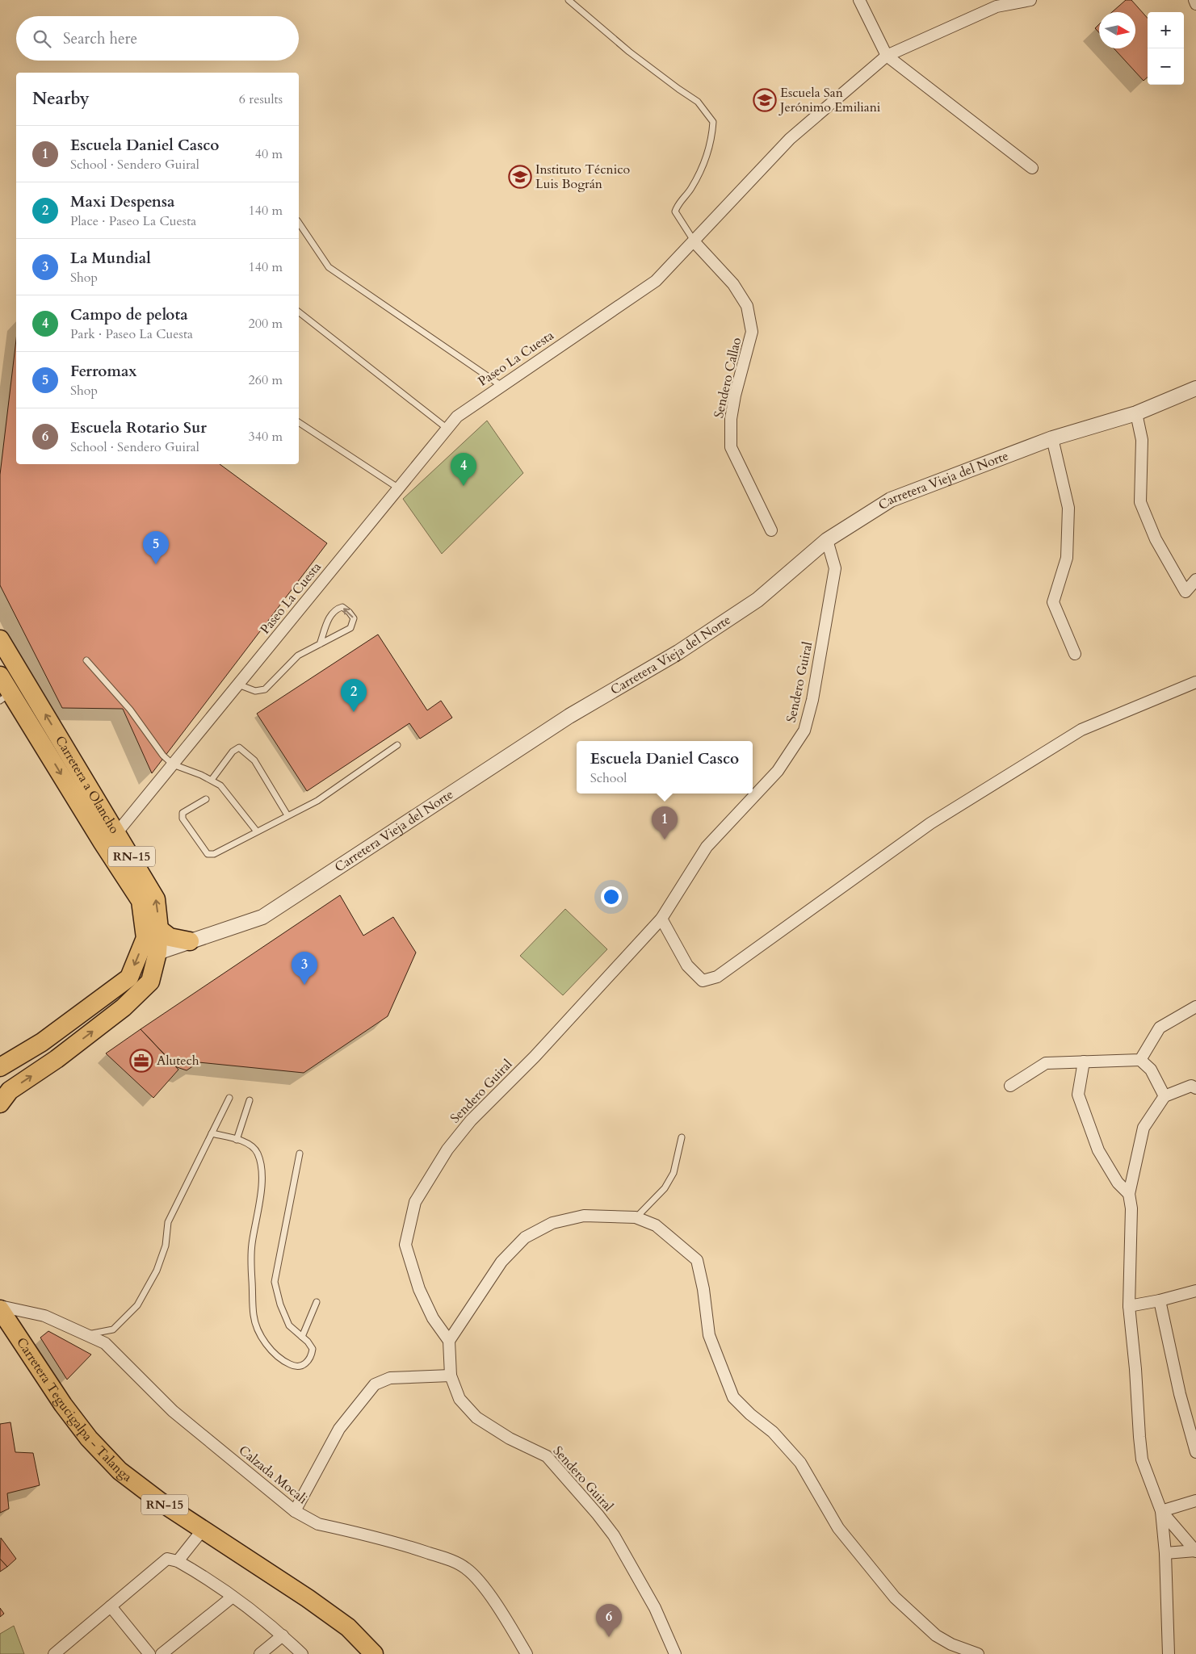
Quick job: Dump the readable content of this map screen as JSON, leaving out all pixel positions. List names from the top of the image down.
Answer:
{
  "streets": {
    "main road": ["Carretera a Olancho", "RN-15", "Carretera Tegucigalpa - Talanga"],
    "street": [
      "Paseo La Cuesta",
      "Sendero Callao",
      "Carretera Vieja del Norte",
      "Sendero Guiral",
      "Calzada Mocali"
    ]
  },
  "crossings": [
    ["Paseo La Cuesta", "Sendero Callao"],
    ["Paseo La Cuesta", "Carretera a Olancho"],
    ["Carretera Vieja del Norte", "Sendero Guiral"],
    ["Carretera Vieja del Norte", "Carretera a Olancho"],
    ["Carretera Tegucigalpa - Talanga", "Calzada Mocali"]
  ],
  "places": {
    "school or university": ["Escuela San Jerónimo Emiliani", "Instituto Técnico Luis Bográn"],
    "office": ["Alutech"]
  },
  "north": "right",
  "page": {
    "map_buttons": ["+", "−"],
    "search": "Search here",
    "heading": ["Nearby", "6 results"],
    "list": [
      {
        "mark": "1",
        "name": "Escuela Daniel Casco",
        "note": "School · Sendero Guiral",
        "value": "40 m"
      },
      {
        "mark": "2",
        "name": "Maxi Despensa",
        "note": "Place · Paseo La Cuesta",
        "value": "140 m"
      },
      {
        "mark": "3",
        "name": "La Mundial",
        "note": "Shop",
        "value": "140 m"
      },
      {
        "mark": "4",
        "name": "Campo de pelota",
        "note": "Park · Paseo La Cuesta",
        "value": "200 m"
      },
      {
        "mark": "5",
        "name": "Ferromax",
        "note": "Shop",
        "value": "260 m"
      },
      {
        "mark": "6",
        "name": "Escuela Rotario Sur",
        "note": "School · Sendero Guiral",
        "value": "340 m"
      }
    ],
    "pins": [
      "4",
      "5",
      "2",
      "1",
      "3",
      "6"
    ],
    "popup": ["Escuela Daniel Casco", "School"]
  }
}
